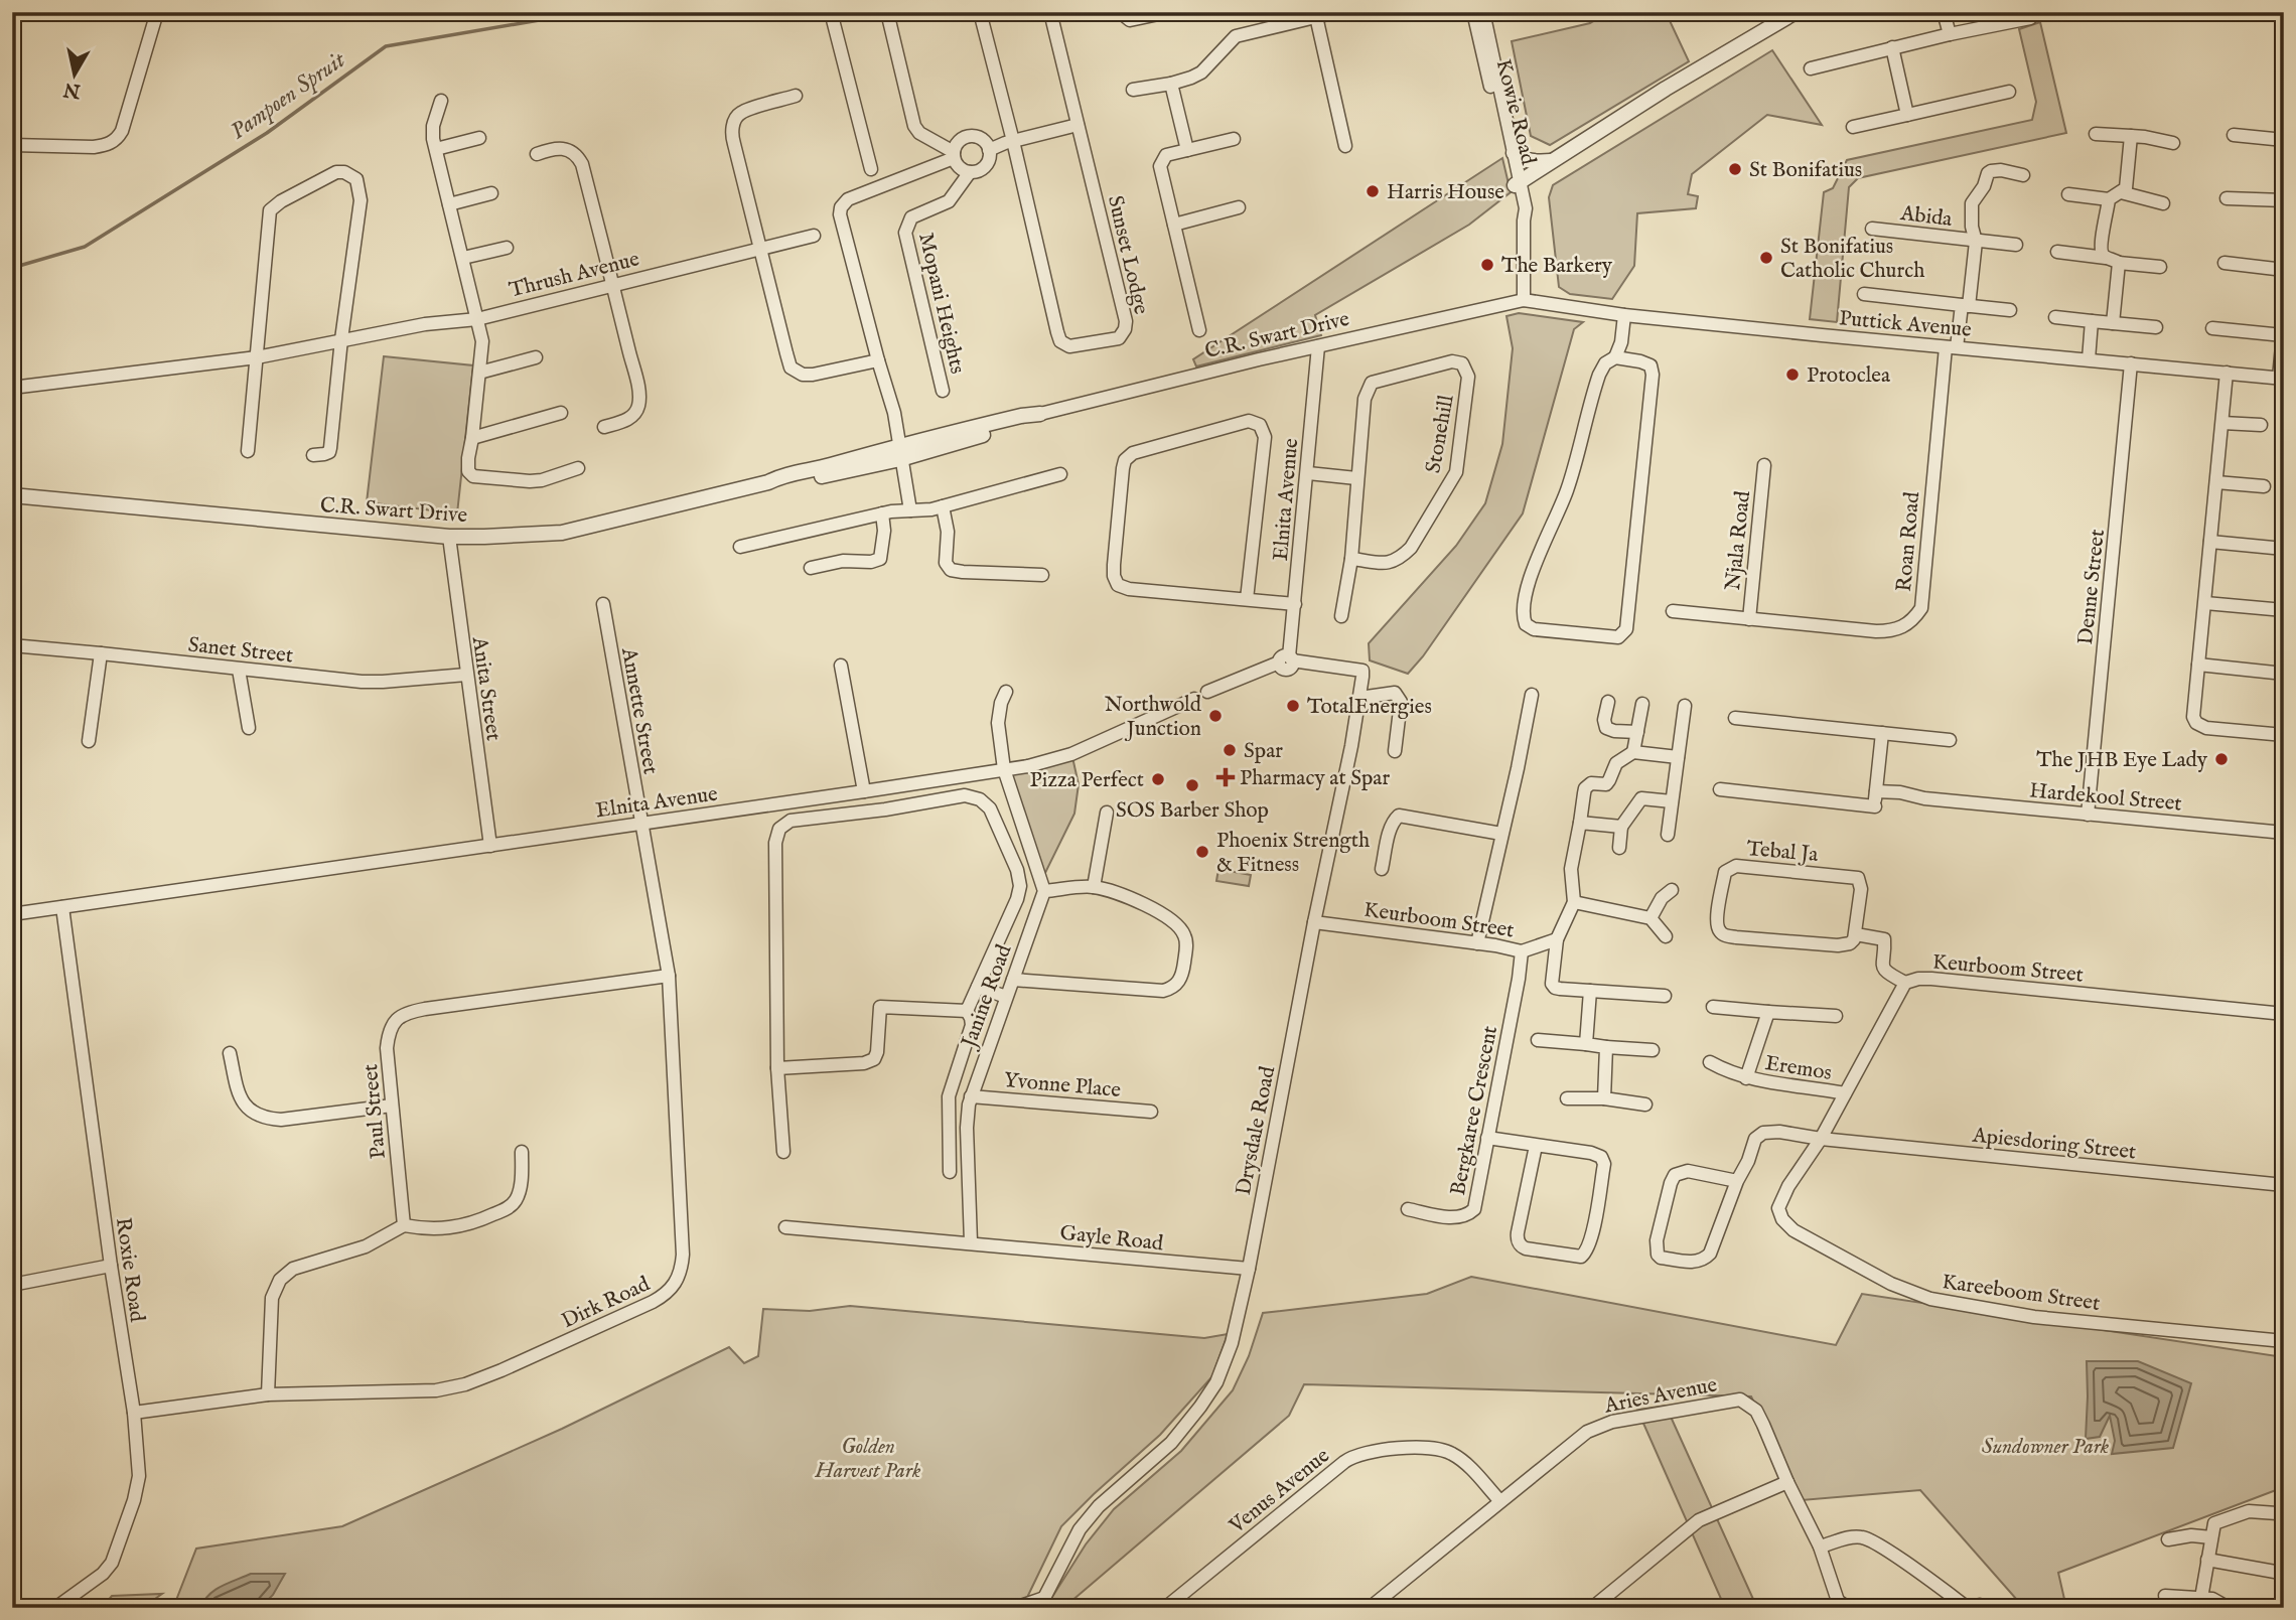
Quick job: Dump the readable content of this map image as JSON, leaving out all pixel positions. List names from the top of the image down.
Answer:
{
  "streets": {
    "street": [
      "Kowie Road",
      "Abida",
      "Sunset Lodge",
      "Thrush Avenue",
      "Mopani Heights",
      "Puttick Avenue",
      "C.R. Swart Drive",
      "Stonehill",
      "Elnita Avenue",
      "Njala Road",
      "Roan Road",
      "Denne Street",
      "Sanet Street",
      "Anita Street",
      "Annette Street",
      "Hardekool Street",
      "Tebal Ja",
      "Keurboom Street",
      "Janine Road",
      "Eremos",
      "Yvonne Place",
      "Bergkaree Crescent",
      "Paul Street",
      "Drysdale Road",
      "Apiesdoring Street",
      "Gayle Road",
      "Roxie Road",
      "Kareeboom Street",
      "Dirk Road",
      "Aries Avenue",
      "Venus Avenue"
    ]
  },
  "crossings": [
    ["Kowie Road", "Puttick Avenue"],
    ["Kowie Road", "C.R. Swart Drive"],
    ["Abida", "Puttick Avenue"],
    ["Abida", "Roan Road"],
    ["Puttick Avenue", "C.R. Swart Drive"],
    ["Puttick Avenue", "Roan Road"],
    ["Puttick Avenue", "Denne Street"],
    ["C.R. Swart Drive", "Elnita Avenue"],
    ["C.R. Swart Drive", "Anita Street"],
    ["Elnita Avenue", "Anita Street"],
    ["Elnita Avenue", "Annette Street"],
    ["Elnita Avenue", "Drysdale Road"],
    ["Elnita Avenue", "Roxie Road"],
    ["Elnita Avenue", "Dirk Road"],
    ["Njala Road", "Roan Road"],
    ["Denne Street", "Hardekool Street"],
    ["Sanet Street", "Anita Street"],
    ["Annette Street", "Dirk Road"],
    ["Keurboom Street", "Eremos"],
    ["Keurboom Street", "Bergkaree Crescent"],
    ["Keurboom Street", "Drysdale Road"],
    ["Keurboom Street", "Apiesdoring Street"],
    ["Keurboom Street", "Kareeboom Street"],
    ["Janine Road", "Yvonne Place"],
    ["Janine Road", "Gayle Road"],
    ["Paul Street", "Dirk Road"],
    ["Drysdale Road", "Gayle Road"],
    ["Apiesdoring Street", "Kareeboom Street"],
    ["Roxie Road", "Dirk Road"],
    ["Aries Avenue", "Venus Avenue"]
  ],
  "water": ["Pampoen Spruit"],
  "parks": ["Golden Harvest Park", "Sundowner Park"],
  "places": {
    "other": [
      "St Bonifatius",
      "Harris House",
      "St Bonifatius Catholic Church",
      "The Barkery",
      "Protoclea",
      "TotalEnergies",
      "Northwold Junction",
      "Spar",
      "The JHB Eye Lady",
      "Pizza Perfect",
      "SOS Barber Shop",
      "Phoenix Strength & Fitness"
    ],
    "health": ["Pharmacy at Spar"]
  },
  "north": "bottom"
}
